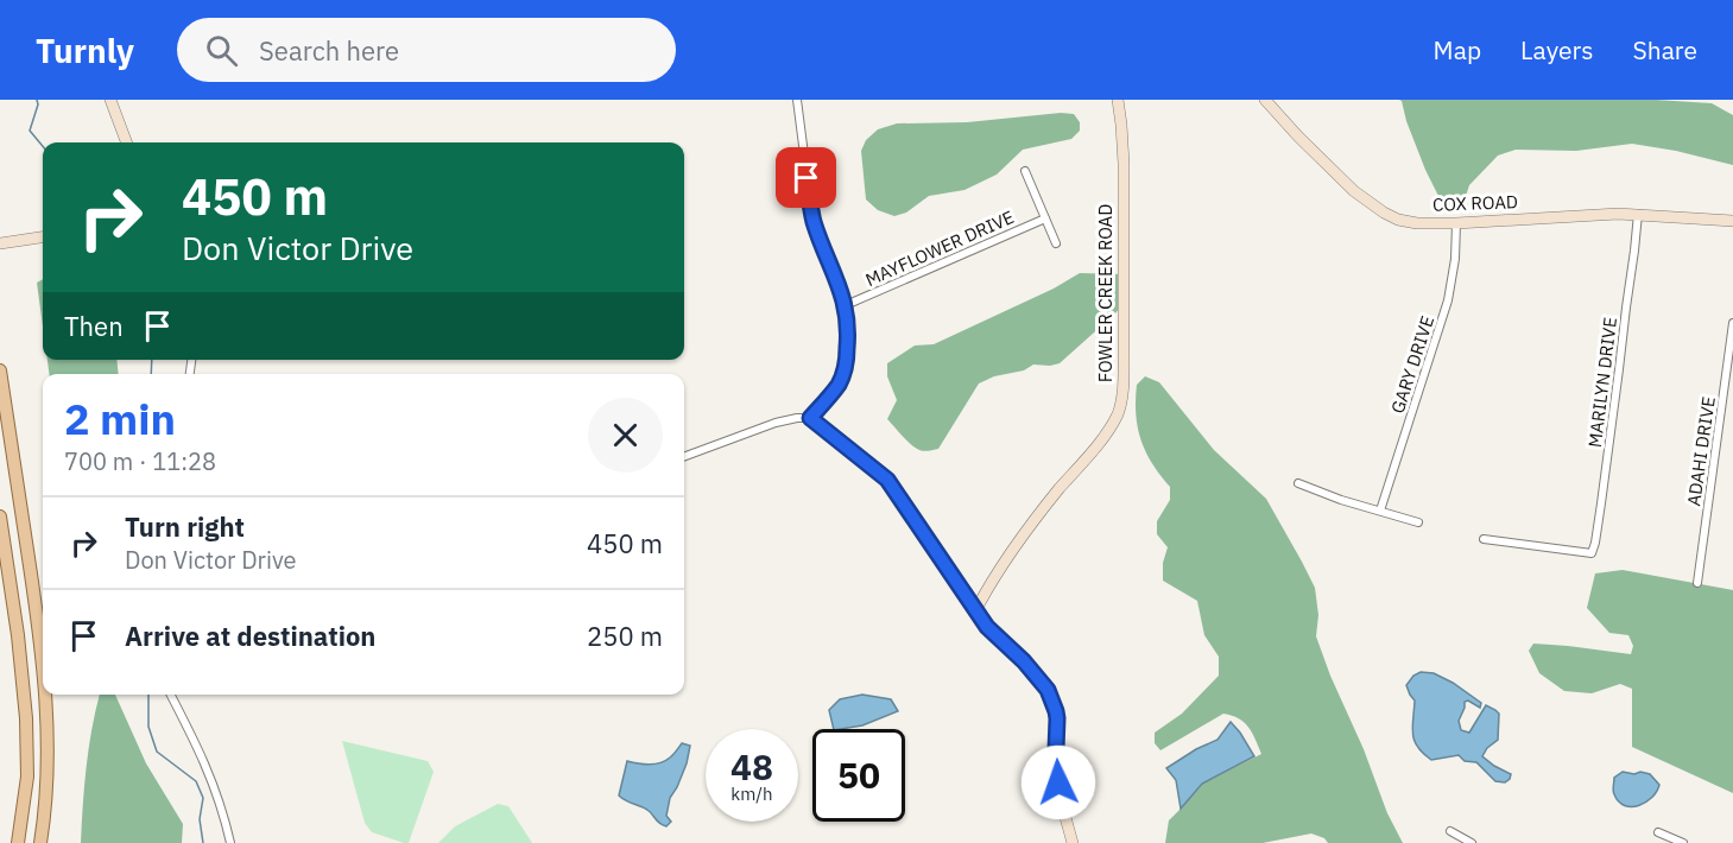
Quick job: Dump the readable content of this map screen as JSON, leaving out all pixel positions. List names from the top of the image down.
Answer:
{
  "streets": {
    "main road": ["COX ROAD", "FOWLER CREEK ROAD"],
    "street": [
      "MAYFLOWER DRIVE",
      "GARY DRIVE",
      "MARILYN DRIVE",
      "ADAHI DRIVE"
    ]
  },
  "crossings": [
    ["COX ROAD", "GARY DRIVE"],
    ["COX ROAD", "MARILYN DRIVE"]
  ],
  "page": {
    "header": "Turnly",
    "search": "Search here",
    "nav": ["Map", "Layers", "Share"],
    "turn": ["450 m", "Don Victor Drive"],
    "then": "Then",
    "heading": ["2 min", "700 m · 11:28"],
    "list": [
      {
        "name": "Turn right",
        "note": "Don Victor Drive",
        "value": "450 m"
      },
      {
        "name": "Arrive at destination",
        "value": "250 m"
      }
    ],
    "speed": "48 km/h",
    "limit": "50"
  }
}
